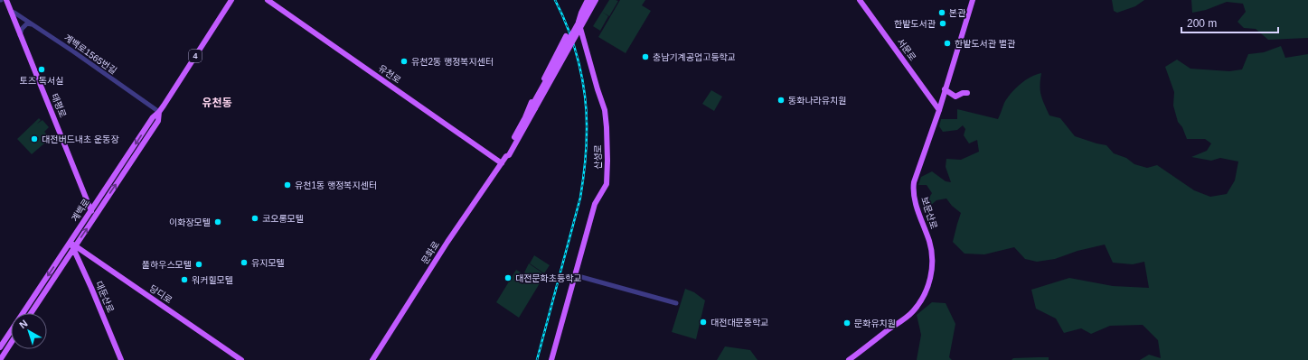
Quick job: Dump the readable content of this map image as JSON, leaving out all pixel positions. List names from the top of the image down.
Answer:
{
  "streets": {
    "main road": [
      "서문로",
      "4",
      "유천로",
      "태평로",
      "산성로",
      "계백로",
      "보문산로",
      "문화로",
      "당디로",
      "대둔산로"
    ],
    "street": ["계백로1565번길"]
  },
  "crossings": [
    ["서문로", "보문산로"],
    ["계백로1565번길", "태평로"],
    ["계백로1565번길", "계백로"],
    ["유천로", "문화로"],
    ["태평로", "계백로"],
    ["계백로", "당디로"],
    ["계백로", "대둔산로"],
    ["당디로", "대둔산로"]
  ],
  "districts": ["유천동"],
  "places": [
    "본관",
    "한밭도서관",
    "한밭도서관 별관",
    "충남기계공업고등학교",
    "유천2동 행정복지센터",
    "토즈 독서실",
    "동화나라유치원",
    "대전버드내초 운동장",
    "유천1동 행정복지센터",
    "코오롱모텔",
    "이화장모텔",
    "유지모텔",
    "풀하우스모텔",
    "대전문화초등학교",
    "워커힐모텔",
    "대전대문중학교",
    "문화유치원"
  ],
  "scale_bar": "200 m",
  "north": "top left"
}
